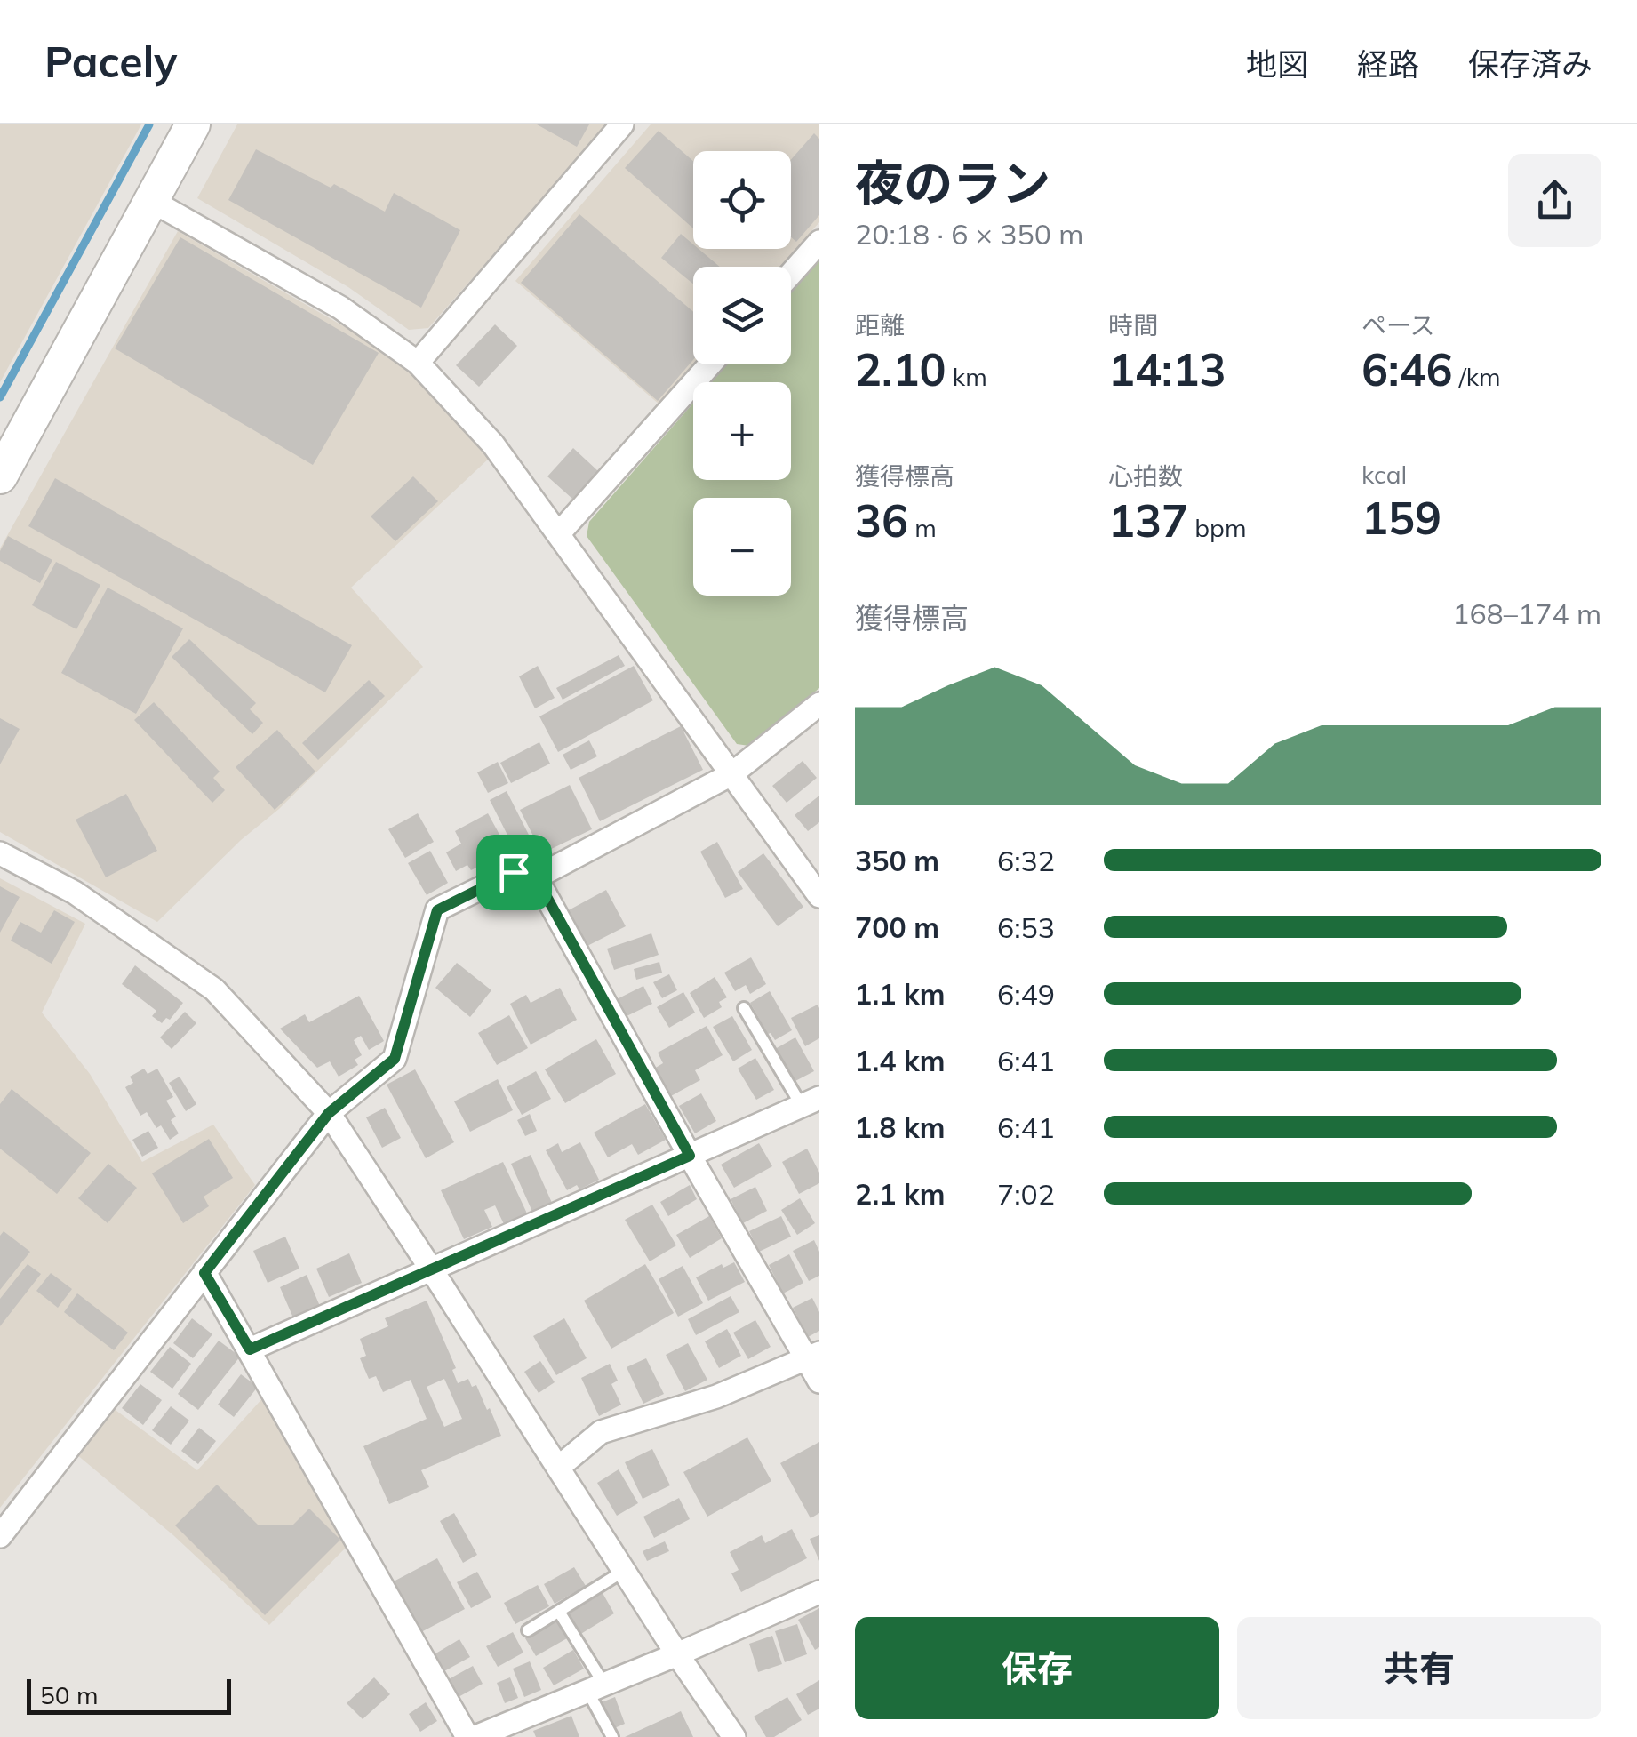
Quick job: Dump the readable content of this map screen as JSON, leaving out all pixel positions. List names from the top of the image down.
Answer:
{
  "scale_bar": "50 m",
  "page": {
    "header": "Pacely",
    "nav": ["地図", "経路", "保存済み"],
    "heading": ["夜のラン", "20:18 · 6 × 350 m"],
    "map_buttons": ["+", "−"],
    "stats": [
      ["距離", "2.10 km"],
      ["時間", "14:13"],
      ["ペース", "6:46 /km"],
      ["獲得標高", "36 m"],
      ["心拍数", "137 bpm"],
      ["kcal", "159"]
    ],
    "chart": ["獲得標高", "168–174 m"],
    "list": [
      {
        "name": "350 m",
        "note": "6:32"
      },
      {
        "name": "700 m",
        "note": "6:53"
      },
      {
        "name": "1.1 km",
        "note": "6:49"
      },
      {
        "name": "1.4 km",
        "note": "6:41"
      },
      {
        "name": "1.8 km",
        "note": "6:41"
      },
      {
        "name": "2.1 km",
        "note": "7:02"
      }
    ],
    "buttons": ["保存", "共有"],
    "scale": "50 m"
  }
}
